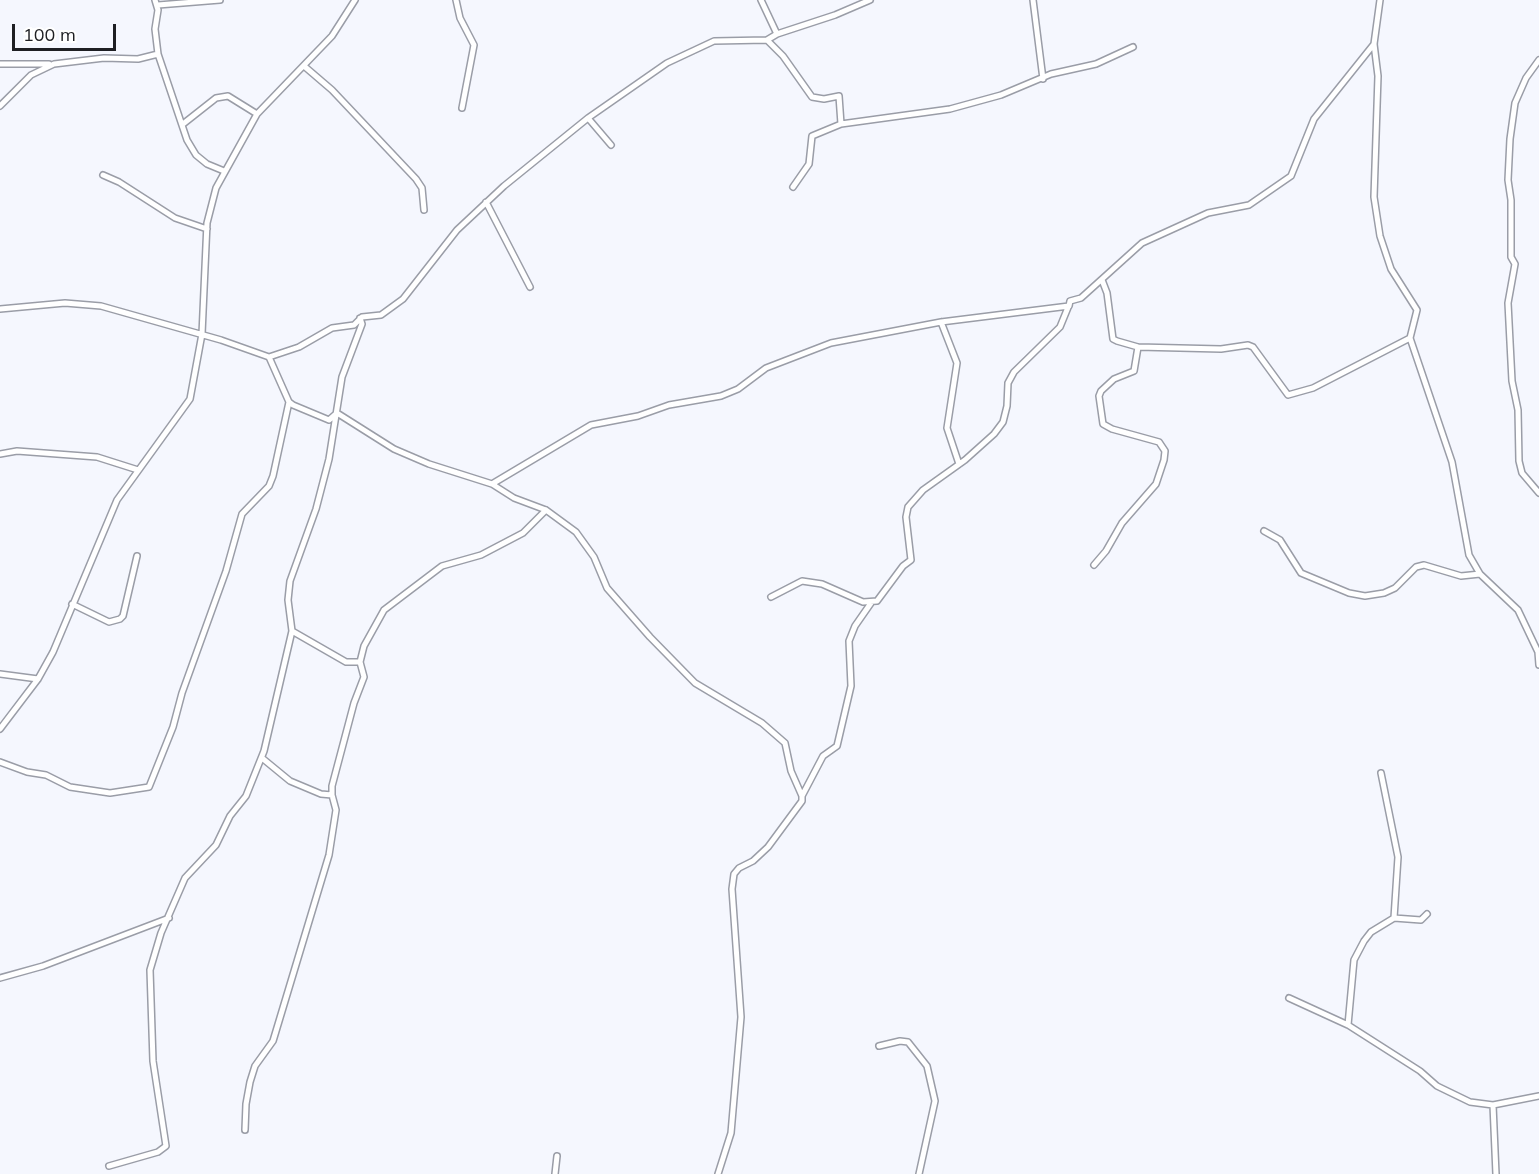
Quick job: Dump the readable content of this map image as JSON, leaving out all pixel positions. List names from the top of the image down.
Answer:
{
  "scale_bar": "100 m"
}
